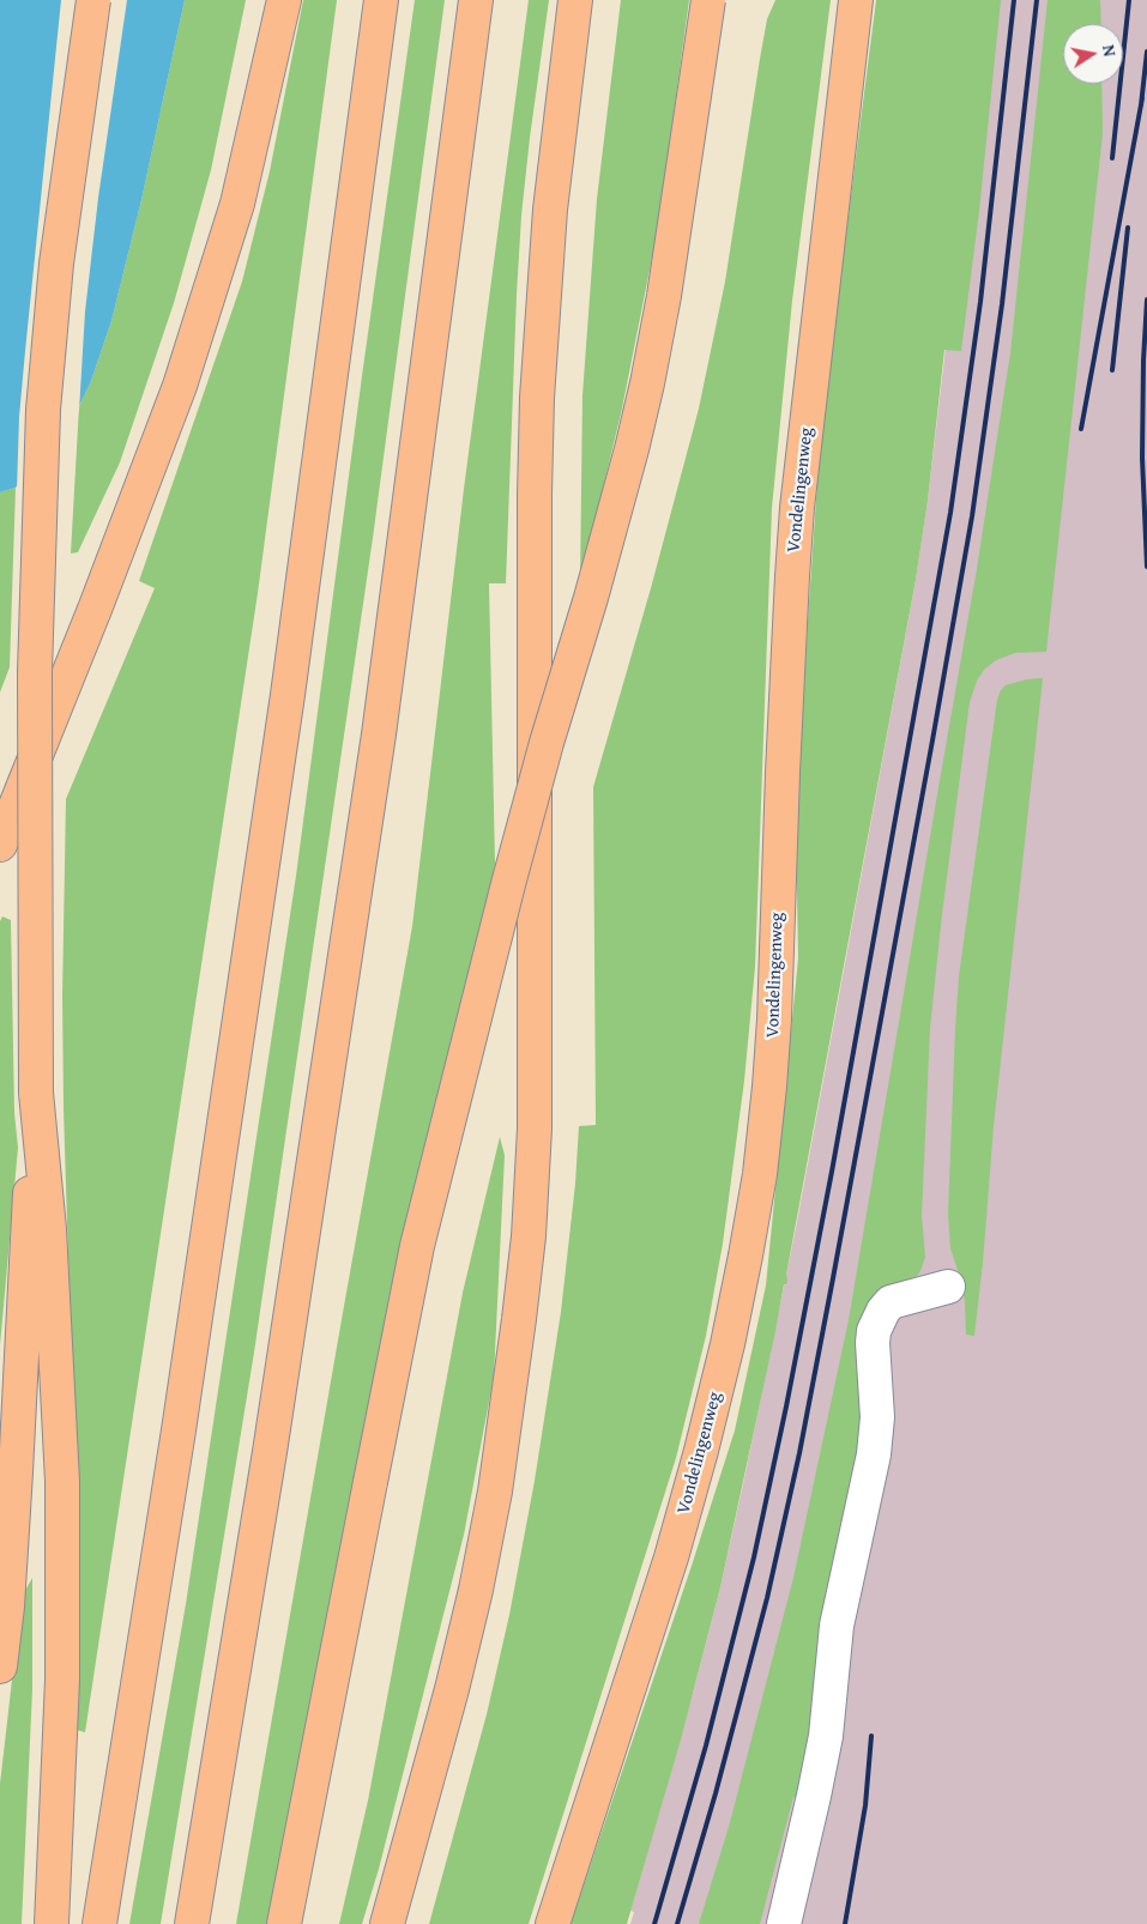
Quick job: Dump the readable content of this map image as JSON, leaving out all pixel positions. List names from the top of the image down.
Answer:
{
  "streets": {
    "main road": ["Vondelingenweg"]
  },
  "north": "right"
}
